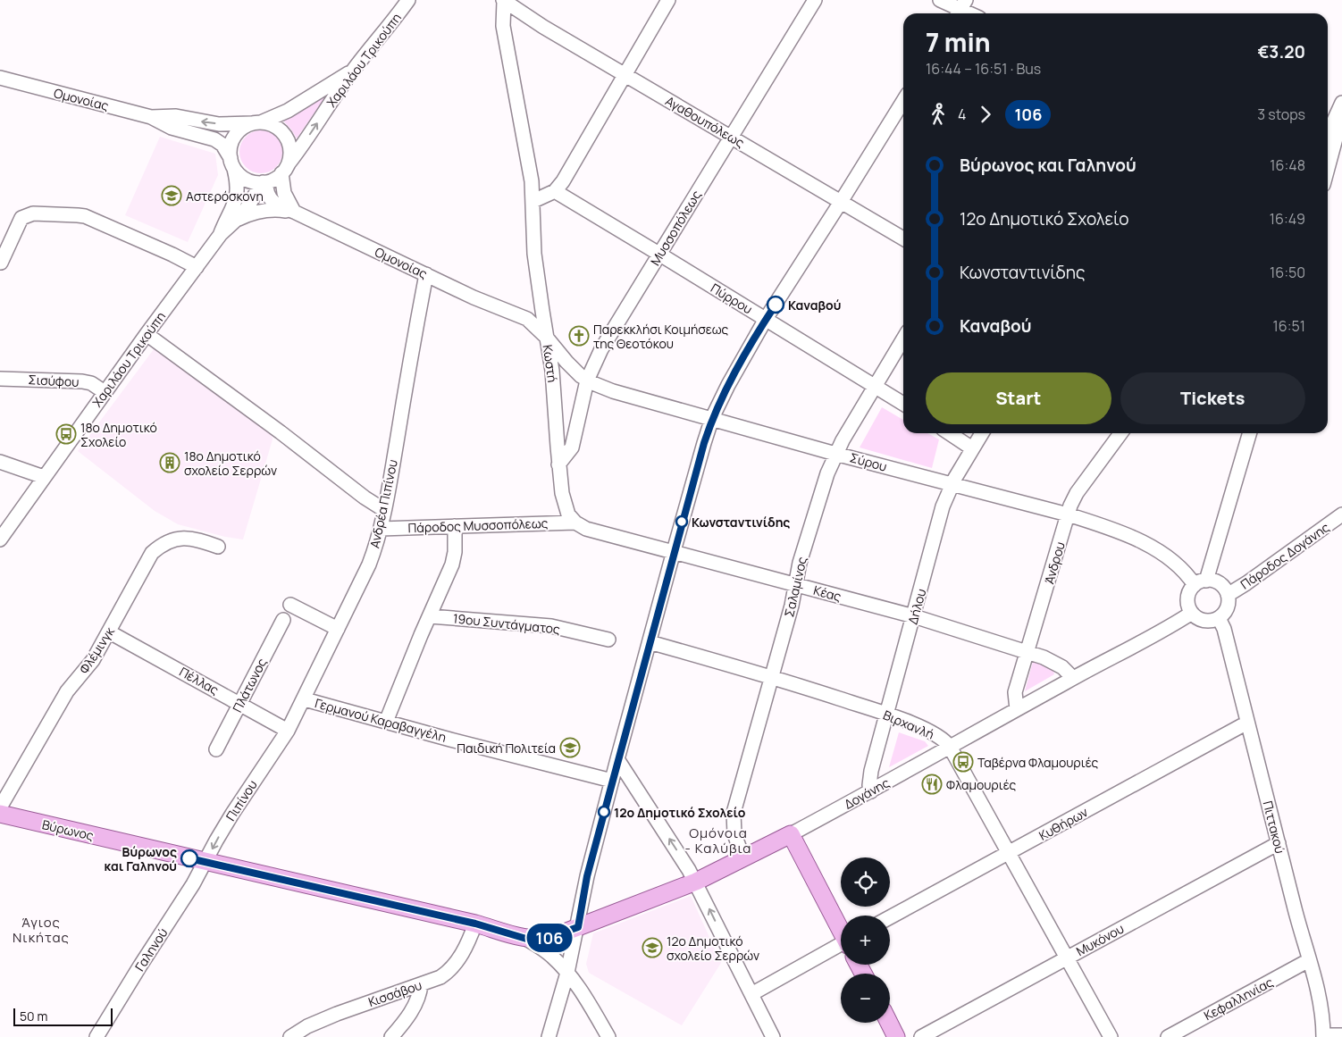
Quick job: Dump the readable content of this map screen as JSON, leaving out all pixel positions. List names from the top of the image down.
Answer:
{
  "streets": {
    "main road": ["Δογάνης", "Βύρωνος"],
    "street": [
      "Χαριλάου Τρικούπη",
      "Ομονοίας",
      "Αγαθουπόλεως",
      "Μυσσοπόλεως",
      "Πύρρου",
      "Κωστή",
      "Σισύφου",
      "Σύρου",
      "Ανδρέα Πιπίνου",
      "Πάροδος Μυσσοπόλεως",
      "Πάροδος Δογάνης",
      "Άνδρου",
      "Σαλαμίνος",
      "Κέας",
      "Δήλου",
      "19ου Συντάγματος",
      "Φλέμινγκ",
      "Πέλλας",
      "Πλάτωνος",
      "Γερμανού Καραβαγγέλη",
      "Βιρχανλή",
      "Πιπίνου",
      "Κυθήρων",
      "Πιττακού",
      "Μυκόνου",
      "Γαληνού",
      "Κισσάβου",
      "Κεφαλληνίας"
    ]
  },
  "crossings": [
    ["Χαριλάου Τρικούπη", "Ομονοίας"],
    ["Χαριλάου Τρικούπη", "Σισύφου"],
    ["Ομονοίας", "Κωστή"],
    ["Ομονοίας", "Σύρου"],
    ["Ομονοίας", "Ανδρέα Πιπίνου"],
    ["Αγαθουπόλεως", "Μυσσοπόλεως"],
    ["Αγαθουπόλεως", "Κωστή"],
    ["Μυσσοπόλεως", "Πύρρου"],
    ["Μυσσοπόλεως", "Κωστή"],
    ["Μυσσοπόλεως", "Σύρου"],
    ["Πύρρου", "Σαλαμίνος"],
    ["Κωστή", "Σύρου"],
    ["Κωστή", "Πάροδος Μυσσοπόλεως"],
    ["Κωστή", "Κέας"],
    ["Σύρου", "Πάροδος Δογάνης"],
    ["Σύρου", "Άνδρου"],
    ["Σύρου", "Σαλαμίνος"],
    ["Σύρου", "Δήλου"],
    ["Σύρου", "Δογάνης"],
    ["Σύρου", "Πιττακού"],
    ["Ανδρέα Πιπίνου", "Πάροδος Μυσσοπόλεως"],
    ["Ανδρέα Πιπίνου", "Πέλλας"],
    ["Ανδρέα Πιπίνου", "Γερμανού Καραβαγγέλη"],
    ["Ανδρέα Πιπίνου", "Πιπίνου"],
    ["Πάροδος Μυσσοπόλεως", "Κέας"],
    ["Πάροδος Δογάνης", "Δογάνης"],
    ["Πάροδος Δογάνης", "Πιττακού"],
    ["Άνδρου", "Κέας"],
    ["Άνδρου", "Δογάνης"],
    ["Σαλαμίνος", "Κέας"],
    ["Σαλαμίνος", "Βιρχανλή"],
    ["Σαλαμίνος", "Δογάνης"],
    ["Κέας", "Δήλου"],
    ["Κέας", "Δογάνης"],
    ["Δήλου", "Βιρχανλή"],
    ["Δήλου", "Δογάνης"],
    ["Φλέμινγκ", "Πέλλας"],
    ["Πέλλας", "Πλάτωνος"],
    ["Πέλλας", "Πιπίνου"],
    ["Βιρχανλή", "Δογάνης"],
    ["Βιρχανλή", "Κυθήρων"],
    ["Βιρχανλή", "Μυκόνου"],
    ["Δογάνης", "Πιττακού"],
    ["Δογάνης", "Βύρωνος"],
    ["Πιπίνου", "Βύρωνος"],
    ["Πιπίνου", "Γαληνού"],
    ["Κυθήρων", "Πιττακού"],
    ["Πιττακού", "Μυκόνου"],
    ["Πιττακού", "Κεφαλληνίας"],
    ["Βύρωνος", "Γαληνού"],
    ["Βύρωνος", "Κισσάβου"]
  ],
  "one_way": ["Πιπίνου"],
  "districts": ["Ομόνοια - Καλύβια", "Άγιος Νικήτας"],
  "places": {
    "school or university": ["Αστερόσκονη", "Παιδική Πολιτεία", "12ο Δημοτικό σχολείο Σερρών"],
    "other": [
      "Καναβού",
      "Κωνσταντινίδης",
      "12ο Δημοτικό Σχολείο",
      "Βύρωνος και Γαληνού"
    ],
    "church": ["Παρεκκλήσι Κοιμήσεως της Θεοτόκου"],
    "bus stop": ["18ο Δημοτικό Σχολείο", "Ταβέρνα Φλαμουριές"],
    "building": ["18ο Δημοτικό σχολείο Σερρών"],
    "restaurant": ["Φλαμουριές"]
  },
  "lines": ["bus line 106"],
  "scale_bar": "50 m",
  "page": {
    "on_map": "106",
    "heading": ["7 min", "16:44 – 16:51 · Bus", "€3.20"],
    "legs": ["4", "106", "3 stops"],
    "list": [
      {
        "name": "Βύρωνος και Γαληνού",
        "value": "16:48"
      },
      {
        "name": "12ο Δημοτικό Σχολείο",
        "value": "16:49"
      },
      {
        "name": "Κωνσταντινίδης",
        "value": "16:50"
      },
      {
        "name": "Καναβού",
        "value": "16:51"
      }
    ],
    "buttons": ["Start", "Tickets"],
    "map_buttons": ["+", "−"],
    "scale": "50 m"
  }
}
